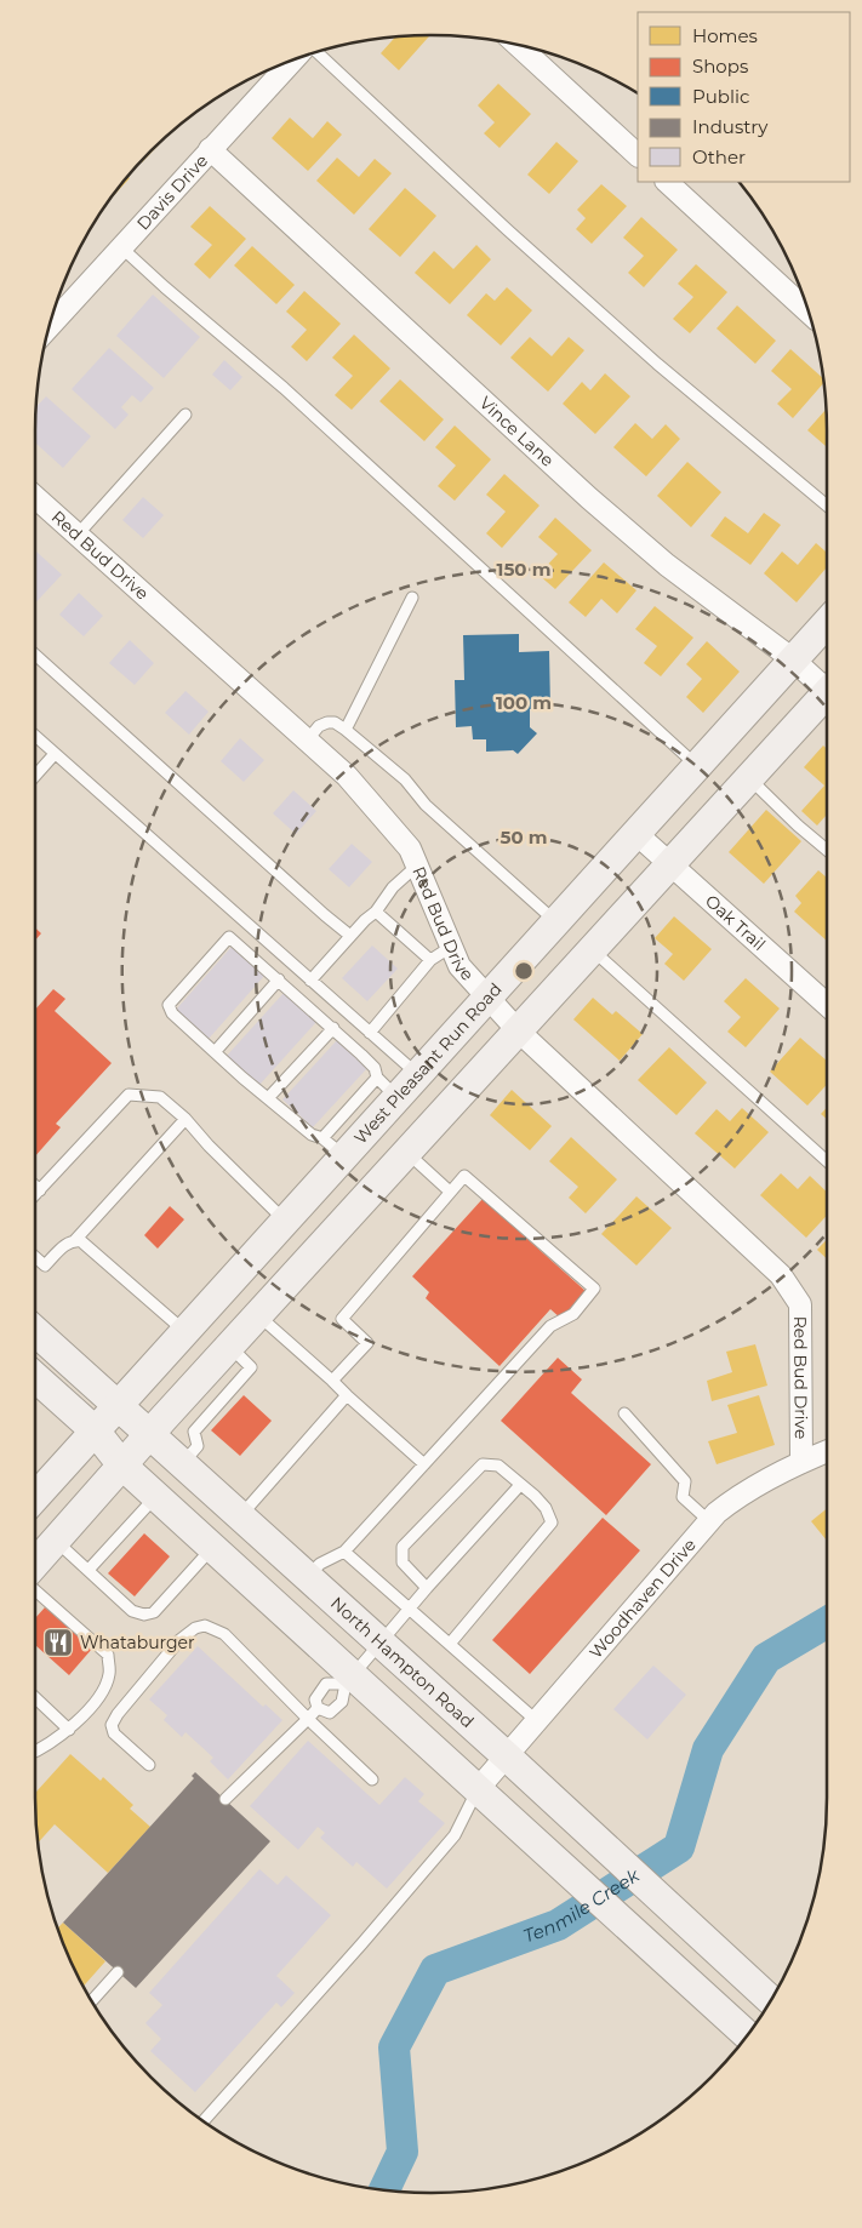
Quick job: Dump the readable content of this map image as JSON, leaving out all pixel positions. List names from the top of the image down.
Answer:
{
  "streets": {
    "main road": ["West Pleasant Run Road", "North Hampton Road"],
    "street": [
      "Davis Drive",
      "Vince Lane",
      "Red Bud Drive",
      "Oak Trail",
      "Woodhaven Drive"
    ]
  },
  "crossings": [
    ["Davis Drive", "Vince Lane"],
    ["Vince Lane", "West Pleasant Run Road"],
    ["Red Bud Drive", "West Pleasant Run Road"],
    ["Red Bud Drive", "Woodhaven Drive"],
    ["Oak Trail", "West Pleasant Run Road"],
    ["West Pleasant Run Road", "North Hampton Road"],
    ["Woodhaven Drive", "North Hampton Road"]
  ],
  "water": ["Tenmile Creek"],
  "places": {
    "restaurant": ["Whataburger"]
  },
  "legend": [
    "Homes",
    "Shops",
    "Public",
    "Industry",
    "Other"
  ],
  "rings": ["150 m", "100 m", "50 m"]
}
